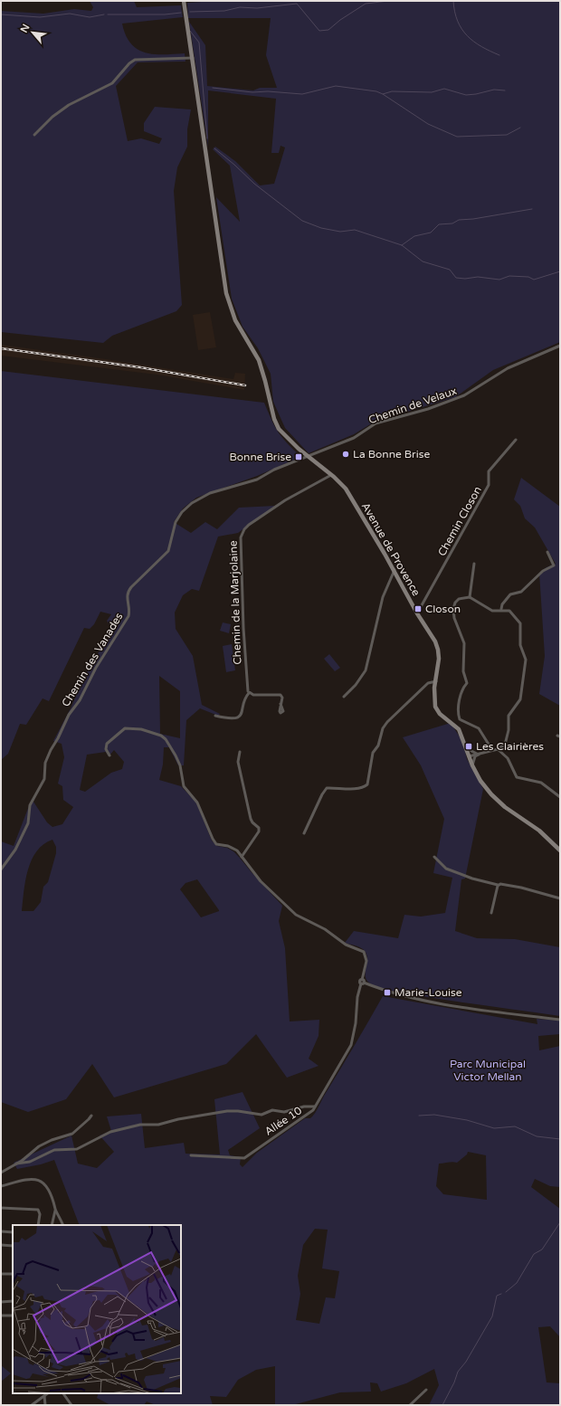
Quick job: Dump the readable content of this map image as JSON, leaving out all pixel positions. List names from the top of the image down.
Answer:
{
  "streets": {
    "street": [
      "Chemin de Velaux",
      "Chemin Closon",
      "Avenue de Provence",
      "Chemin de la Marjolaine",
      "Chemin des Vanades",
      "Allée 10"
    ]
  },
  "crossings": [
    ["Chemin de Velaux", "Avenue de Provence"],
    ["Chemin de Velaux", "Chemin des Vanades"],
    ["Chemin Closon", "Avenue de Provence"],
    ["Avenue de Provence", "Chemin de la Marjolaine"],
    ["Avenue de Provence", "Chemin des Vanades"]
  ],
  "parks": ["Parc Municipal Victor Mellan"],
  "places": {
    "other": ["La Bonne Brise"],
    "transit": [
      "Bonne Brise",
      "Closon",
      "Les Clairières",
      "Marie-Louise"
    ]
  },
  "north": "top left"
}
